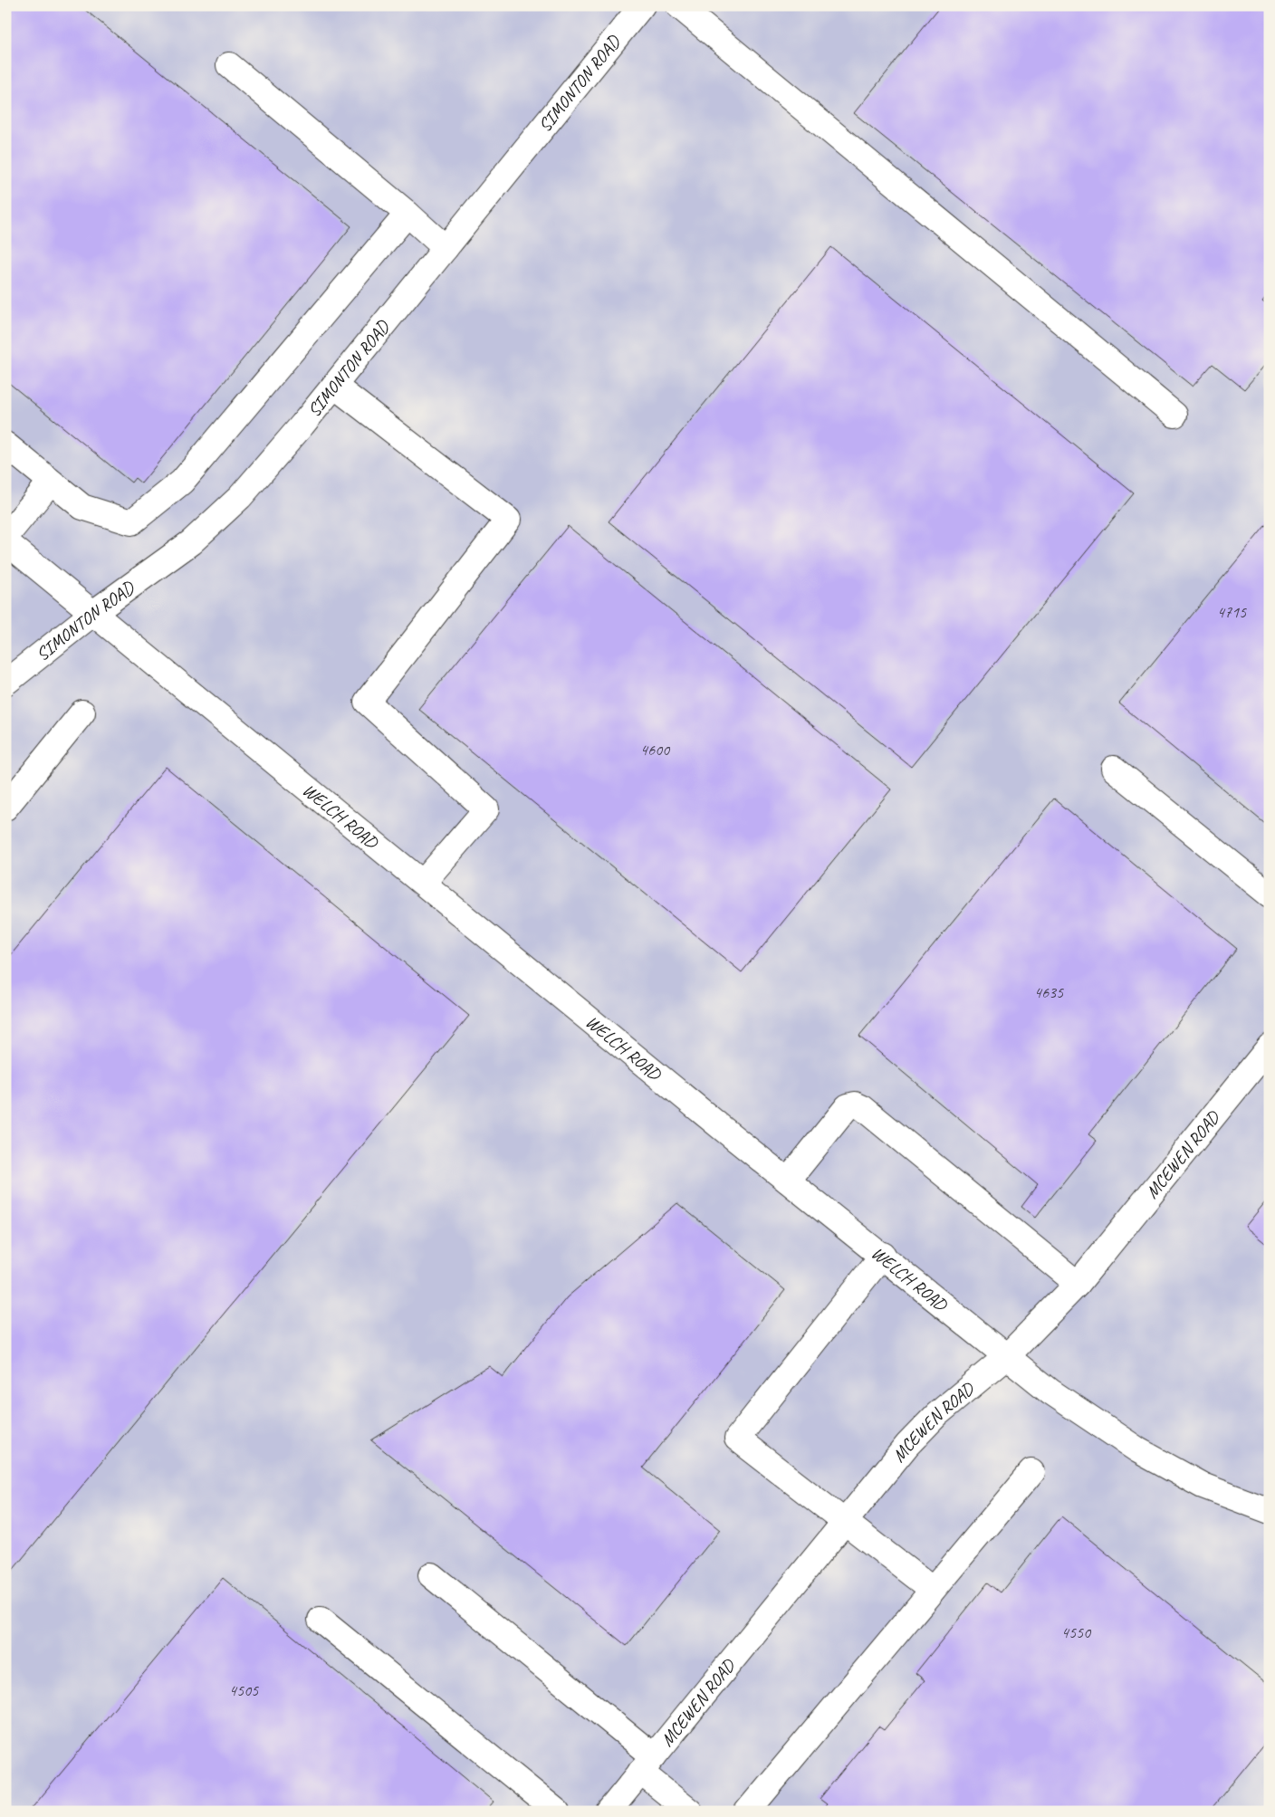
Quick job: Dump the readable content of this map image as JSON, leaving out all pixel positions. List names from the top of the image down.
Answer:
{
  "streets": {
    "street": ["SIMONTON ROAD", "WELCH ROAD", "MCEWEN ROAD"]
  },
  "crossings": [
    ["SIMONTON ROAD", "WELCH ROAD"],
    ["WELCH ROAD", "MCEWEN ROAD"]
  ],
  "house_numbers": [
    "4715",
    "4600",
    "4635",
    "4550",
    "4505"
  ]
}
